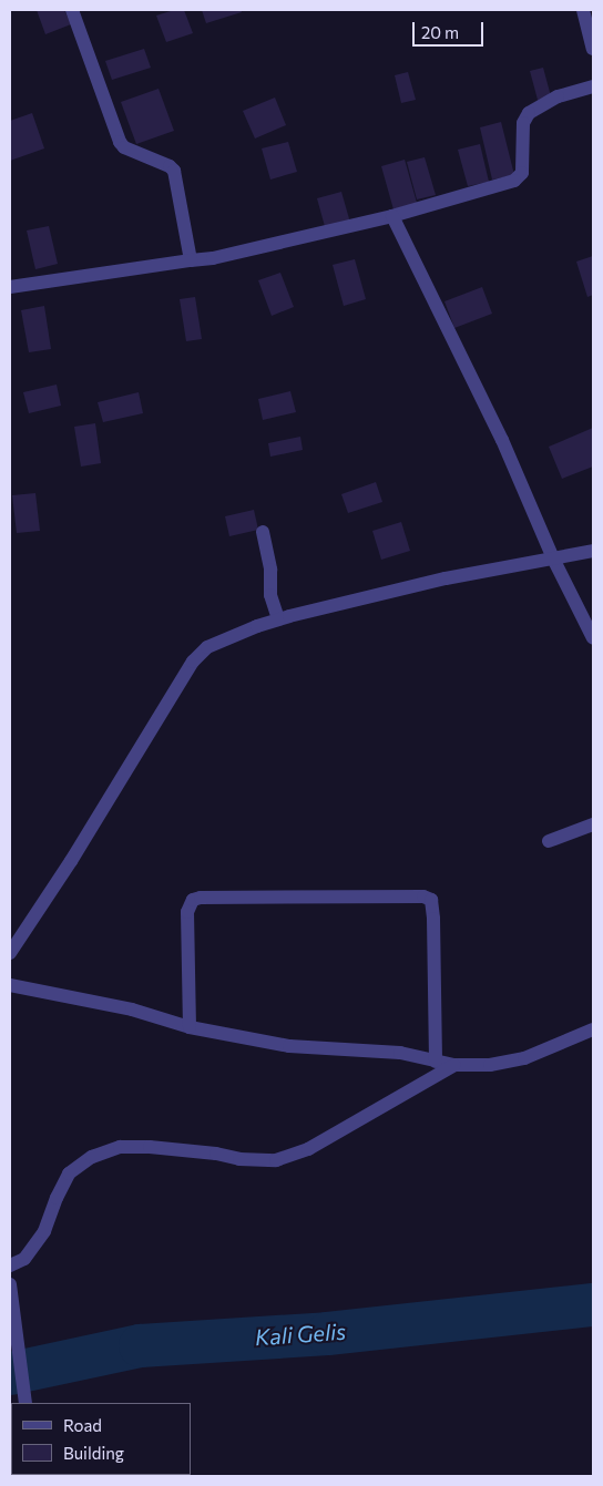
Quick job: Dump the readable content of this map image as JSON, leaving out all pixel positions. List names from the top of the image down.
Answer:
{
  "water": ["Kali Gelis"],
  "legend": ["Road", "Building"],
  "scale_bar": "20 m"
}
